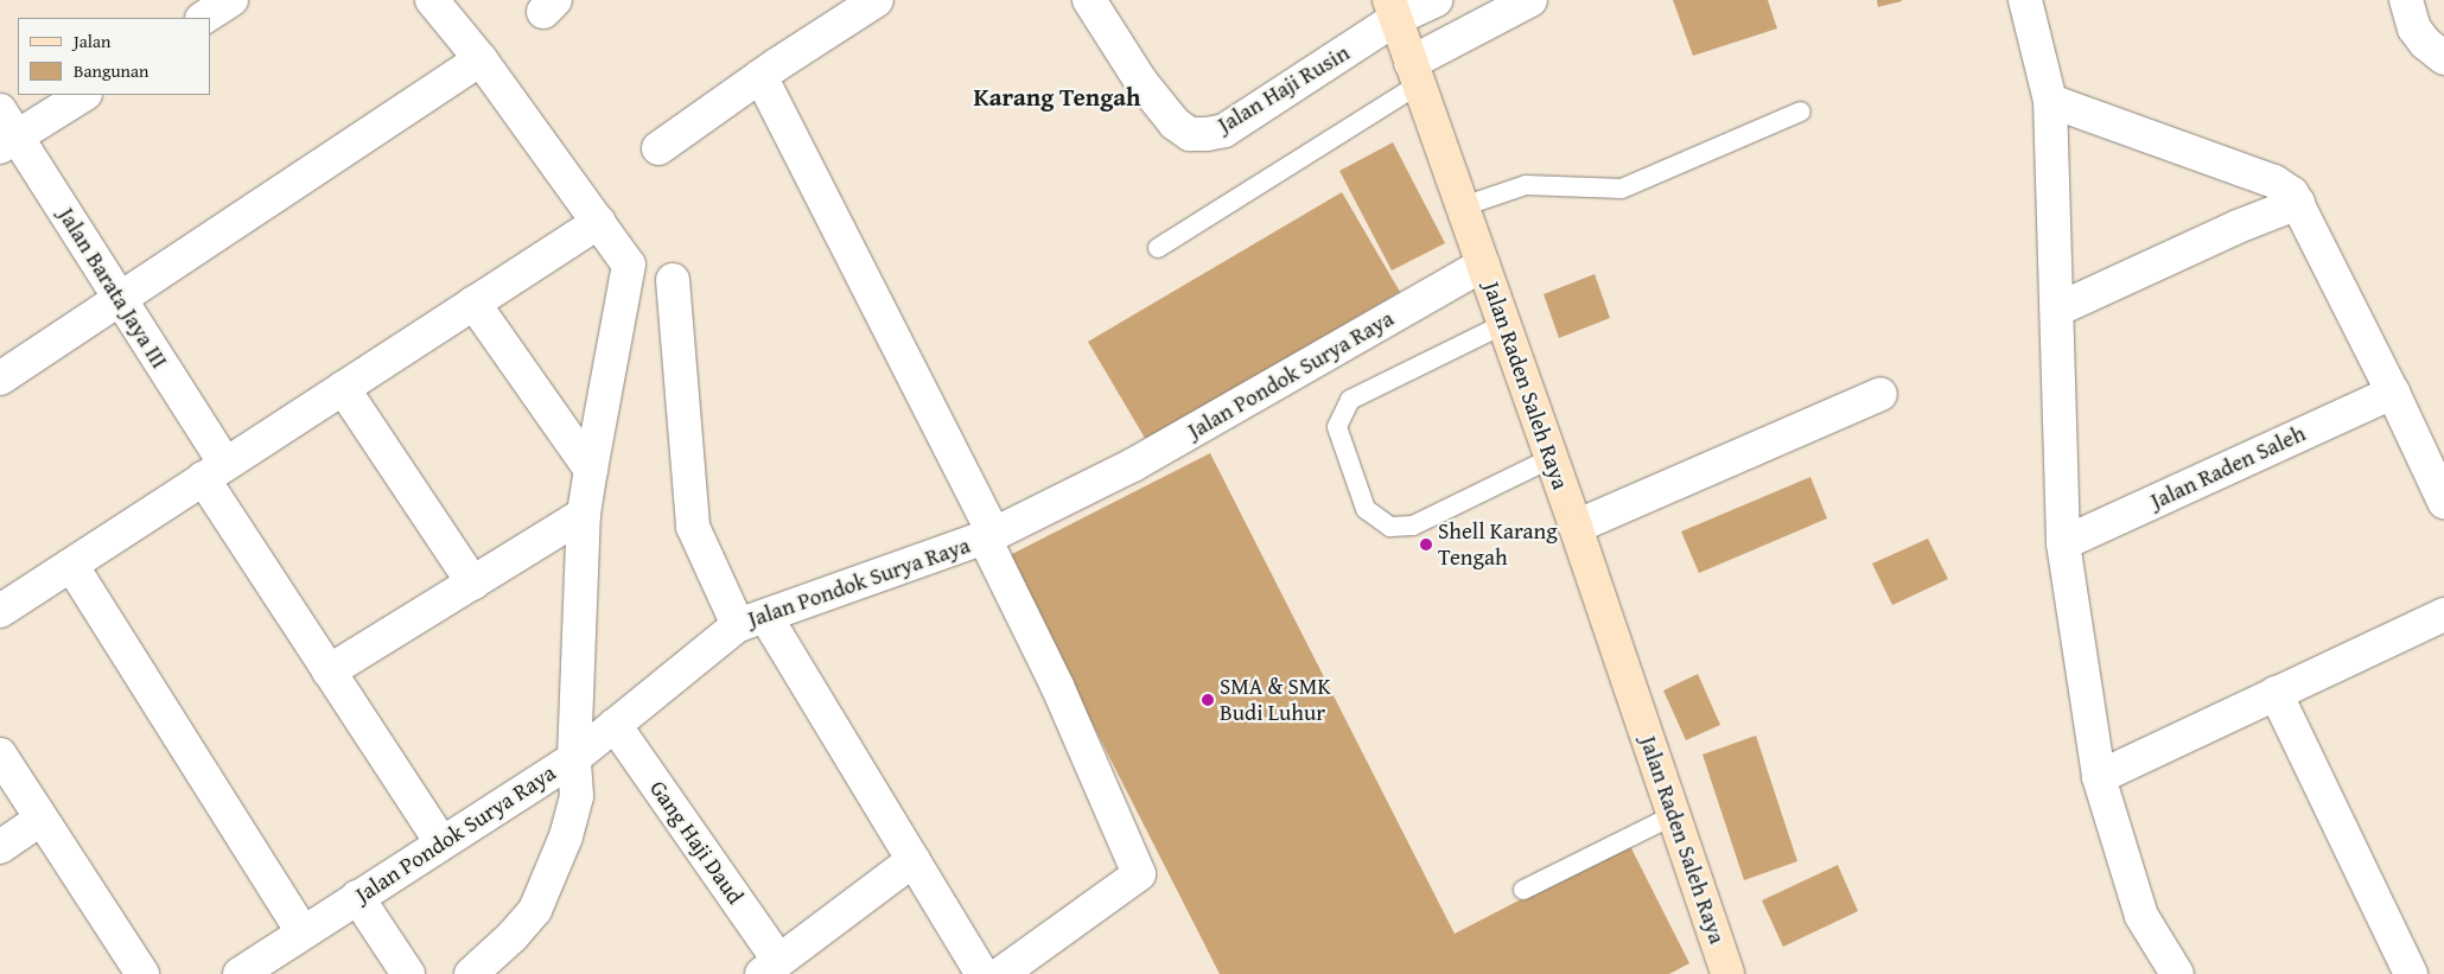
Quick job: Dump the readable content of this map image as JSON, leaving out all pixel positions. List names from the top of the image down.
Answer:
{
  "streets": {
    "main road": ["Jalan Raden Saleh Raya"],
    "street": [
      "Jalan Haji Rusin",
      "Jalan Barata Jaya III",
      "Jalan Pondok Surya Raya",
      "Jalan Raden Saleh",
      "Gang Haji Daud"
    ]
  },
  "crossings": [
    ["Jalan Haji Rusin", "Jalan Raden Saleh Raya"],
    ["Jalan Barata Jaya III", "Jalan Pondok Surya Raya"],
    ["Jalan Pondok Surya Raya", "Jalan Raden Saleh Raya"],
    ["Jalan Pondok Surya Raya", "Gang Haji Daud"]
  ],
  "districts": ["Karang Tengah"],
  "places": ["Shell Karang Tengah", "SMA & SMK Budi Luhur"],
  "legend": ["Jalan", "Bangunan"]
}
